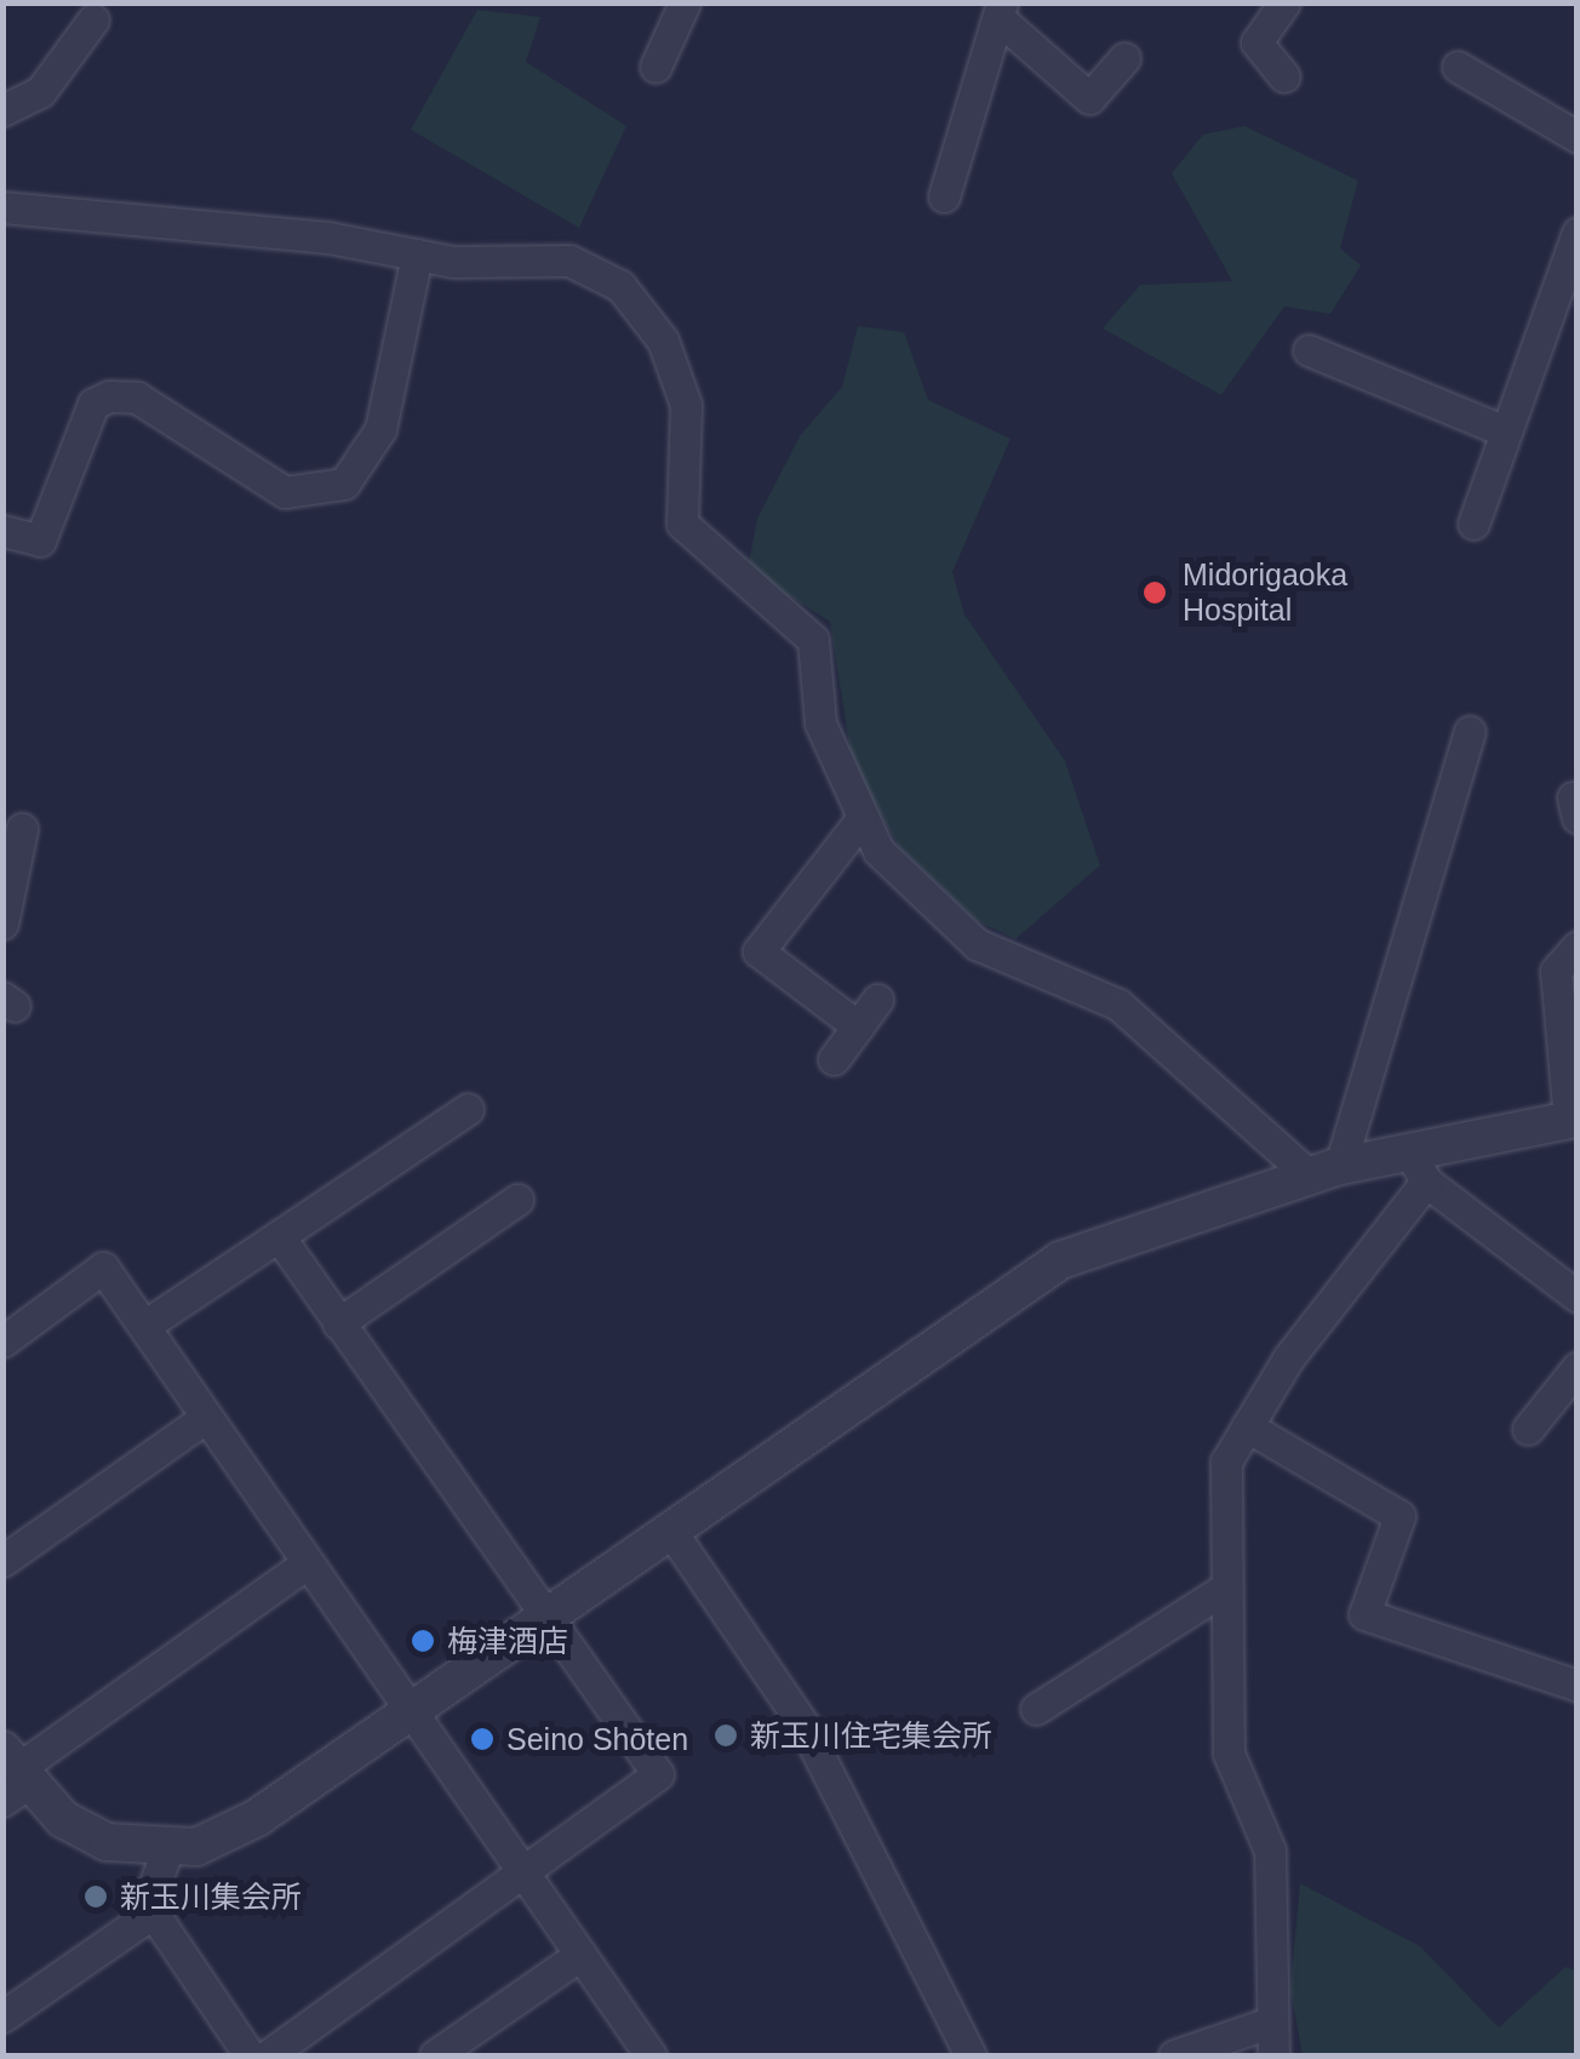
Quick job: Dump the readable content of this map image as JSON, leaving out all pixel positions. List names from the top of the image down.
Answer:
{
  "places": [
    "Midorigaoka Hospital",
    "梅津酒店",
    "新玉川住宅集会所",
    "Seino Shōten",
    "新玉川集会所"
  ]
}
